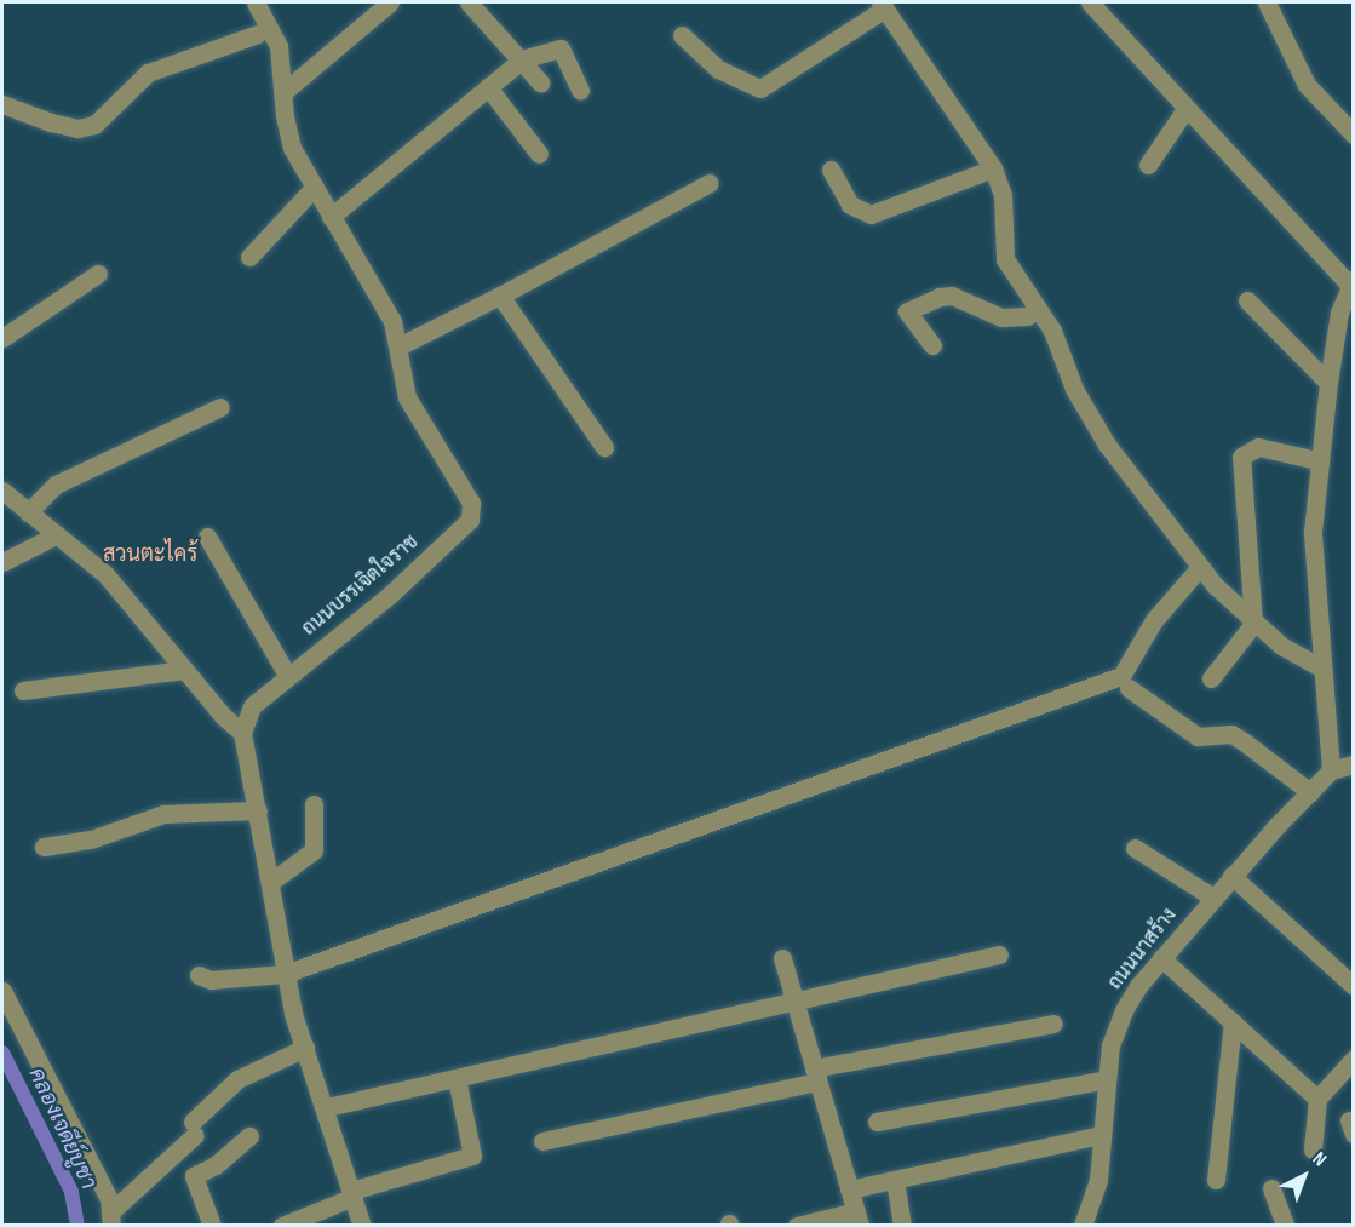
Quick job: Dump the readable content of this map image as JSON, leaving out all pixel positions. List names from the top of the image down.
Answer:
{
  "streets": {
    "street": ["ถนนบรรเจิดใจราช", "ถนนนาสร้าง"]
  },
  "districts": ["สวนตะไคร้"],
  "water": ["คลองเจดีย์บูชา"],
  "north": "top right"
}
